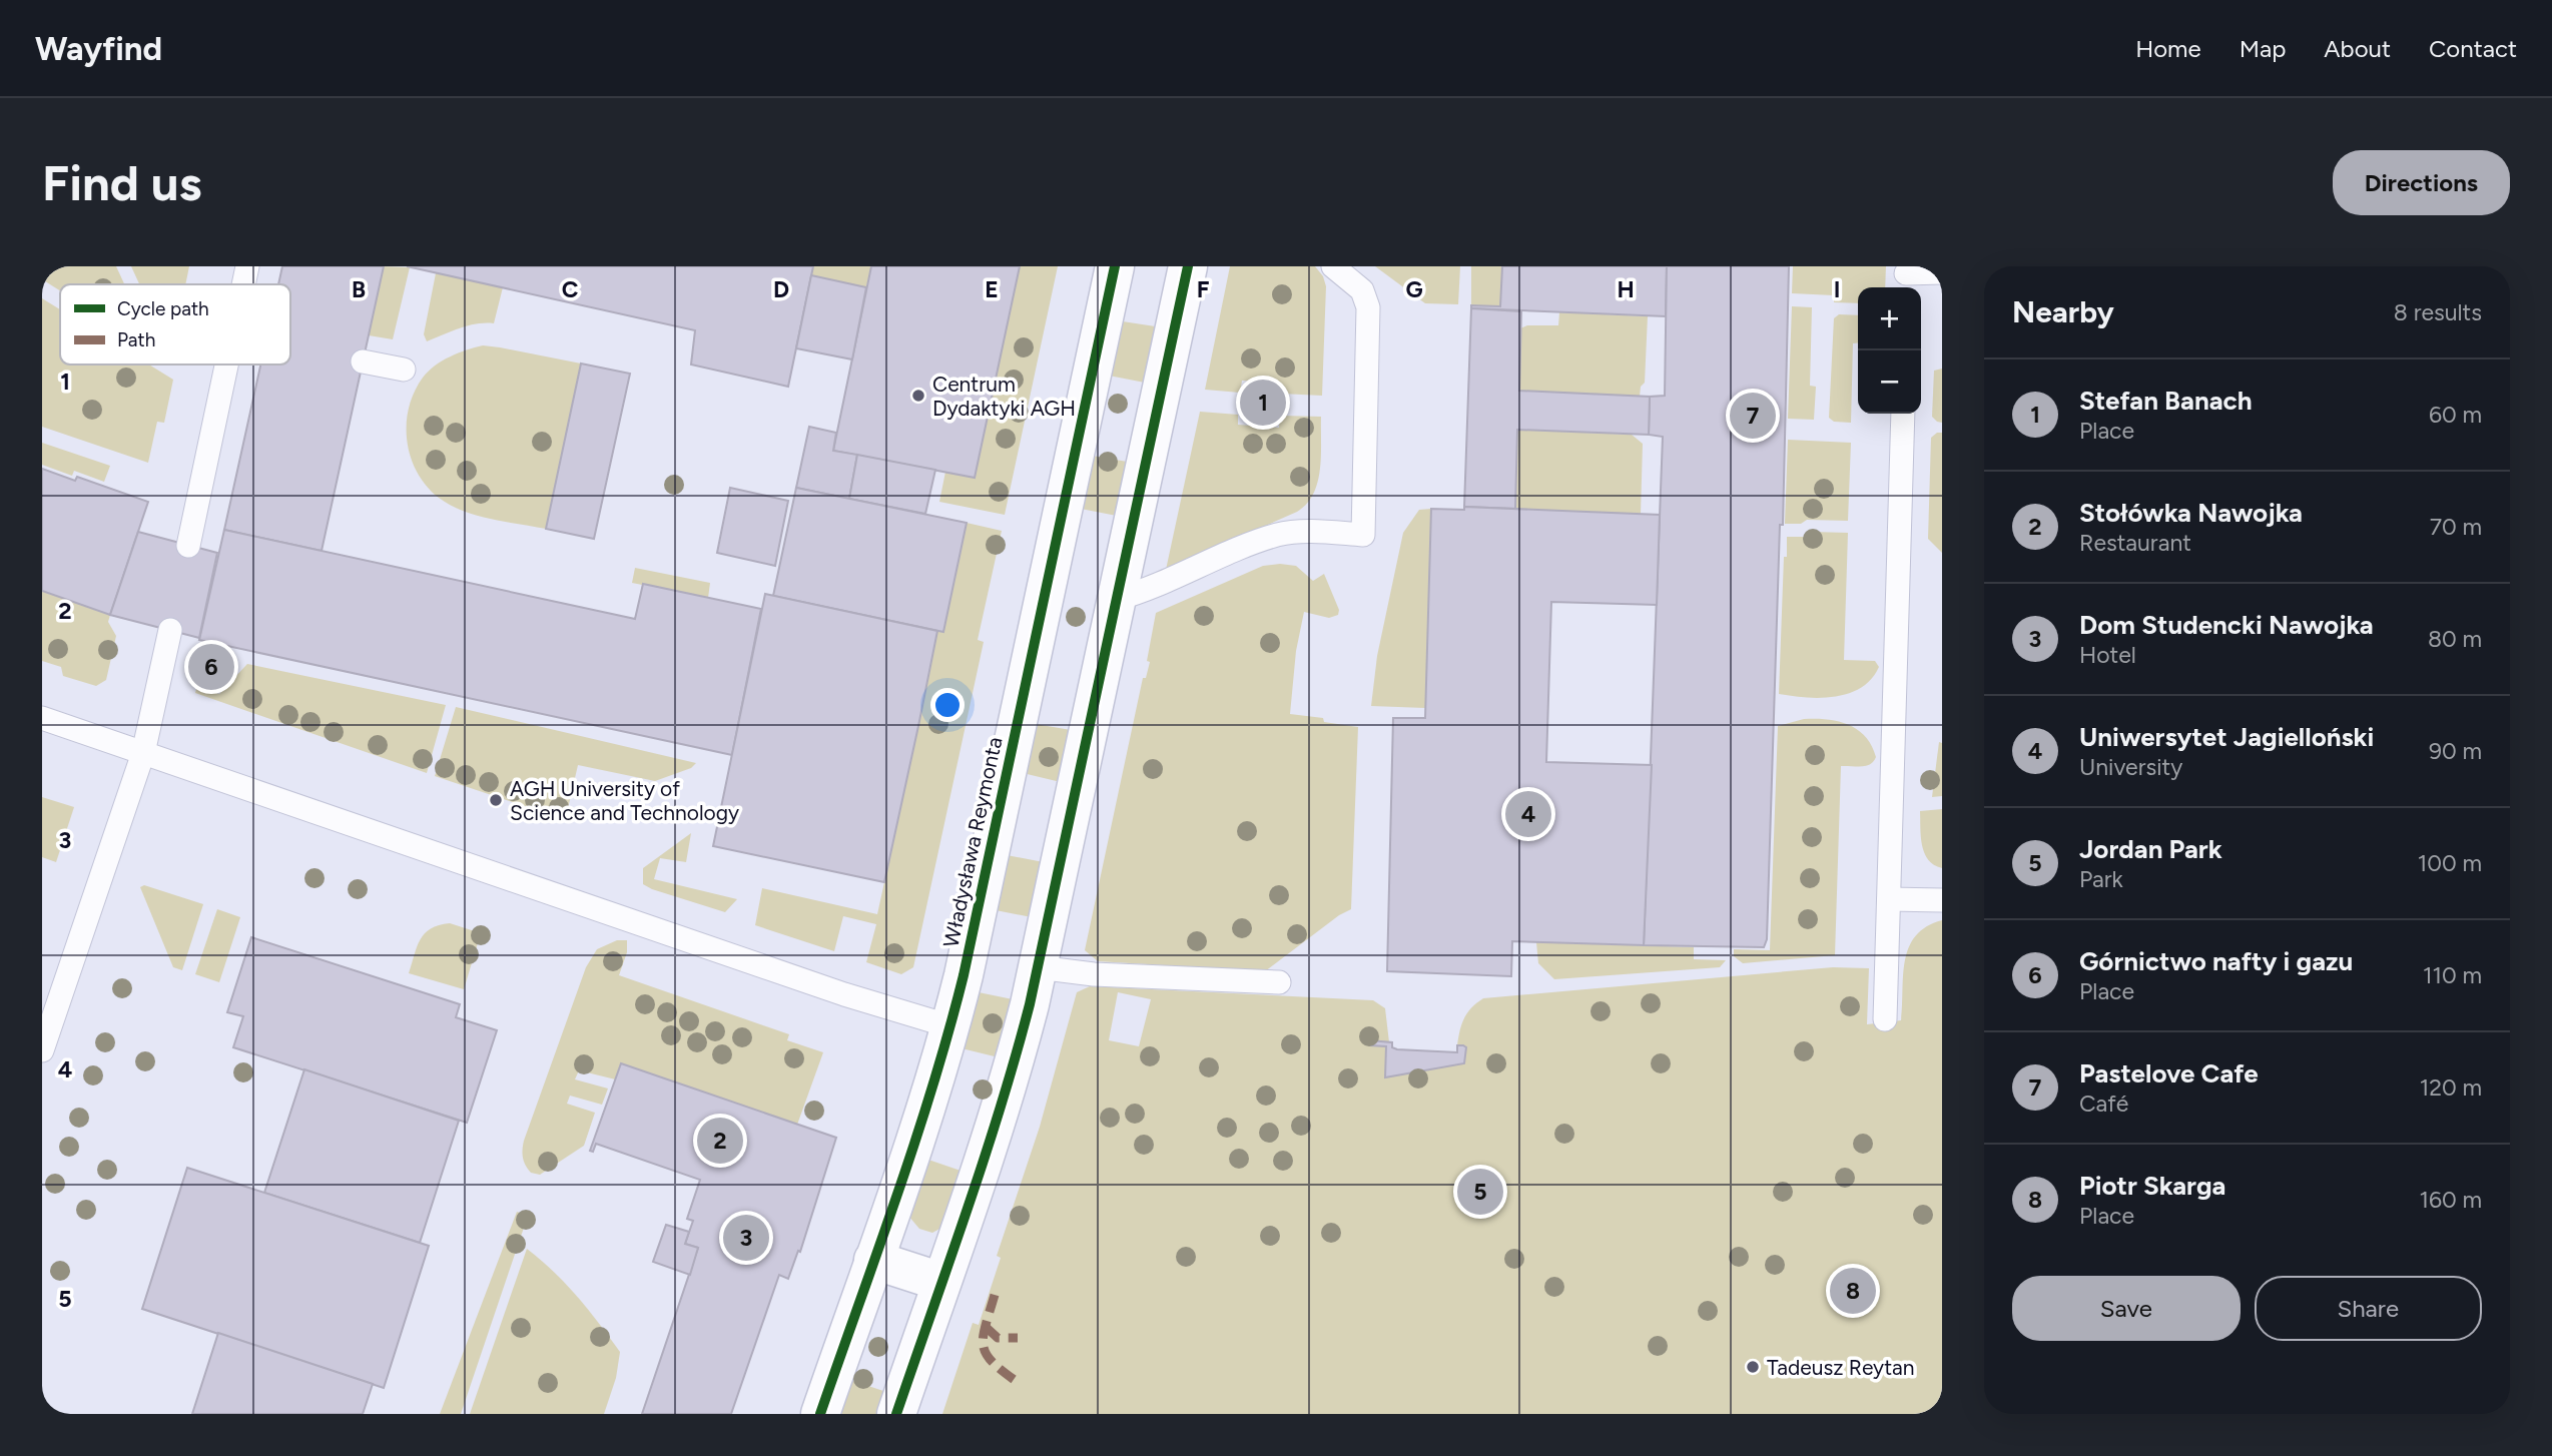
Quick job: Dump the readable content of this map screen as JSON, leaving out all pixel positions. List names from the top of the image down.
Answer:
{
  "streets": {
    "street": ["Władysława Reymonta"]
  },
  "places": ["Centrum Dydaktyki AGH", "AGH University of Science and Technology", "Tadeusz Reytan"],
  "legend": ["Cycle path", "Path"],
  "page": {
    "header": "Wayfind",
    "nav": [
      "Home",
      "Map",
      "About",
      "Contact"
    ],
    "buttons": [
      "Directions",
      ["Save", "Share"]
    ],
    "title": "Find us",
    "heading": ["Nearby", "8 results"],
    "map_buttons": ["+", "−"],
    "list": [
      {
        "mark": "1",
        "name": "Stefan Banach",
        "note": "Place",
        "value": "60 m"
      },
      {
        "mark": "2",
        "name": "Stołówka Nawojka",
        "note": "Restaurant",
        "value": "70 m"
      },
      {
        "mark": "3",
        "name": "Dom Studencki Nawojka",
        "note": "Hotel",
        "value": "80 m"
      },
      {
        "mark": "4",
        "name": "Uniwersytet Jagielloński",
        "note": "University",
        "value": "90 m"
      },
      {
        "mark": "5",
        "name": "Jordan Park",
        "note": "Park",
        "value": "100 m"
      },
      {
        "mark": "6",
        "name": "Górnictwo nafty i gazu",
        "note": "Place",
        "value": "110 m"
      },
      {
        "mark": "7",
        "name": "Pastelove Cafe",
        "note": "Café",
        "value": "120 m"
      },
      {
        "mark": "8",
        "name": "Piotr Skarga",
        "note": "Place",
        "value": "160 m"
      }
    ],
    "pins": [
      "1",
      "7",
      "6",
      "4",
      "2",
      "5",
      "3",
      "8"
    ]
  },
  "grid": {
    "columns": [
      "B",
      "C",
      "D",
      "E",
      "F",
      "G",
      "H",
      "I"
    ],
    "rows": [
      "1",
      "2",
      "3",
      "4",
      "5"
    ]
  }
}
